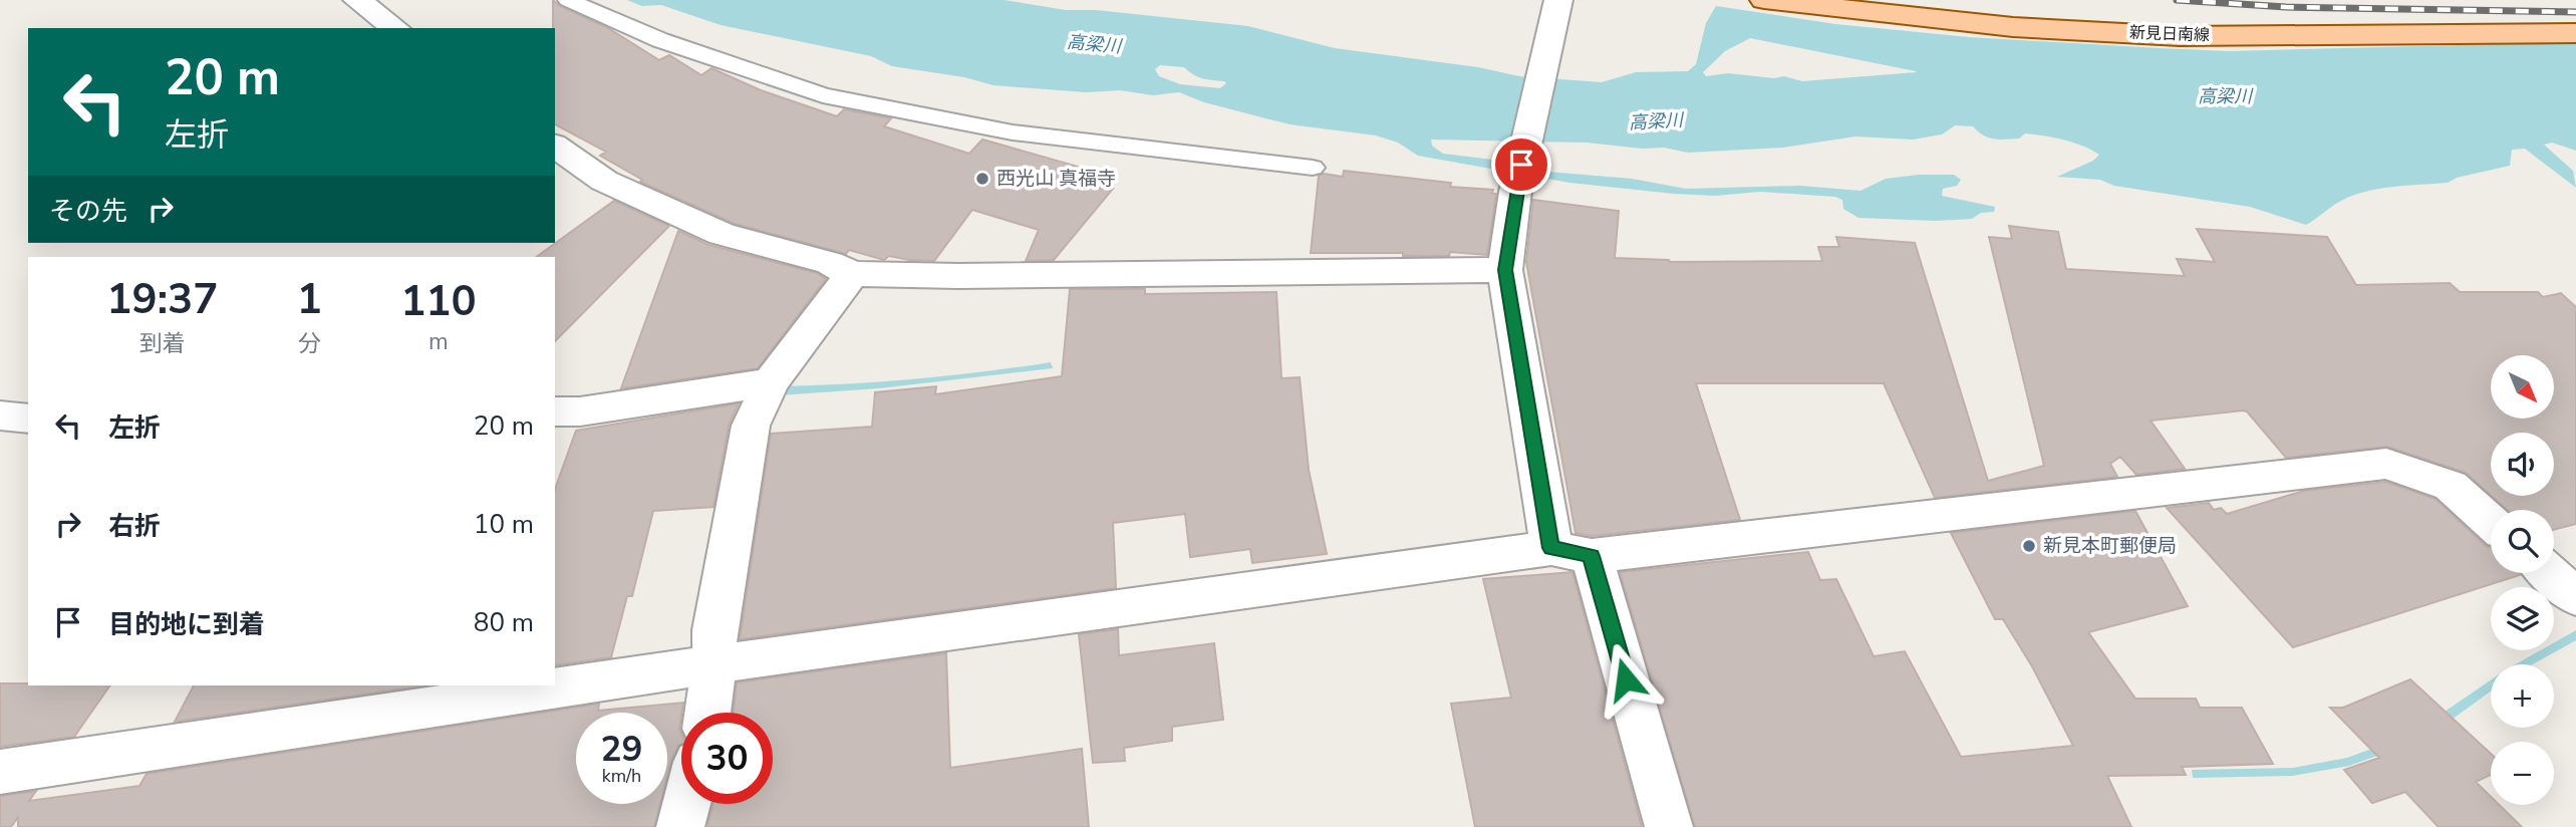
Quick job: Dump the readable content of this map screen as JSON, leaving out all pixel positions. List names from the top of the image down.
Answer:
{
  "streets": {
    "main road": ["新見日南線"]
  },
  "water": ["高梁川"],
  "places": ["西光山 真福寺", "新見本町郵便局"],
  "north": "bottom right",
  "page": {
    "turn": ["20 m", "左折"],
    "then": "その先",
    "eta": [
      "19:37",
      "到着",
      "1",
      "分",
      "110",
      "m"
    ],
    "map_buttons": ["+", "−"],
    "list": [
      {
        "name": "左折",
        "value": "20 m"
      },
      {
        "name": "右折",
        "value": "10 m"
      },
      {
        "name": "目的地に到着",
        "value": "80 m"
      }
    ],
    "speed": "29 km/h",
    "limit": "30"
  }
}
